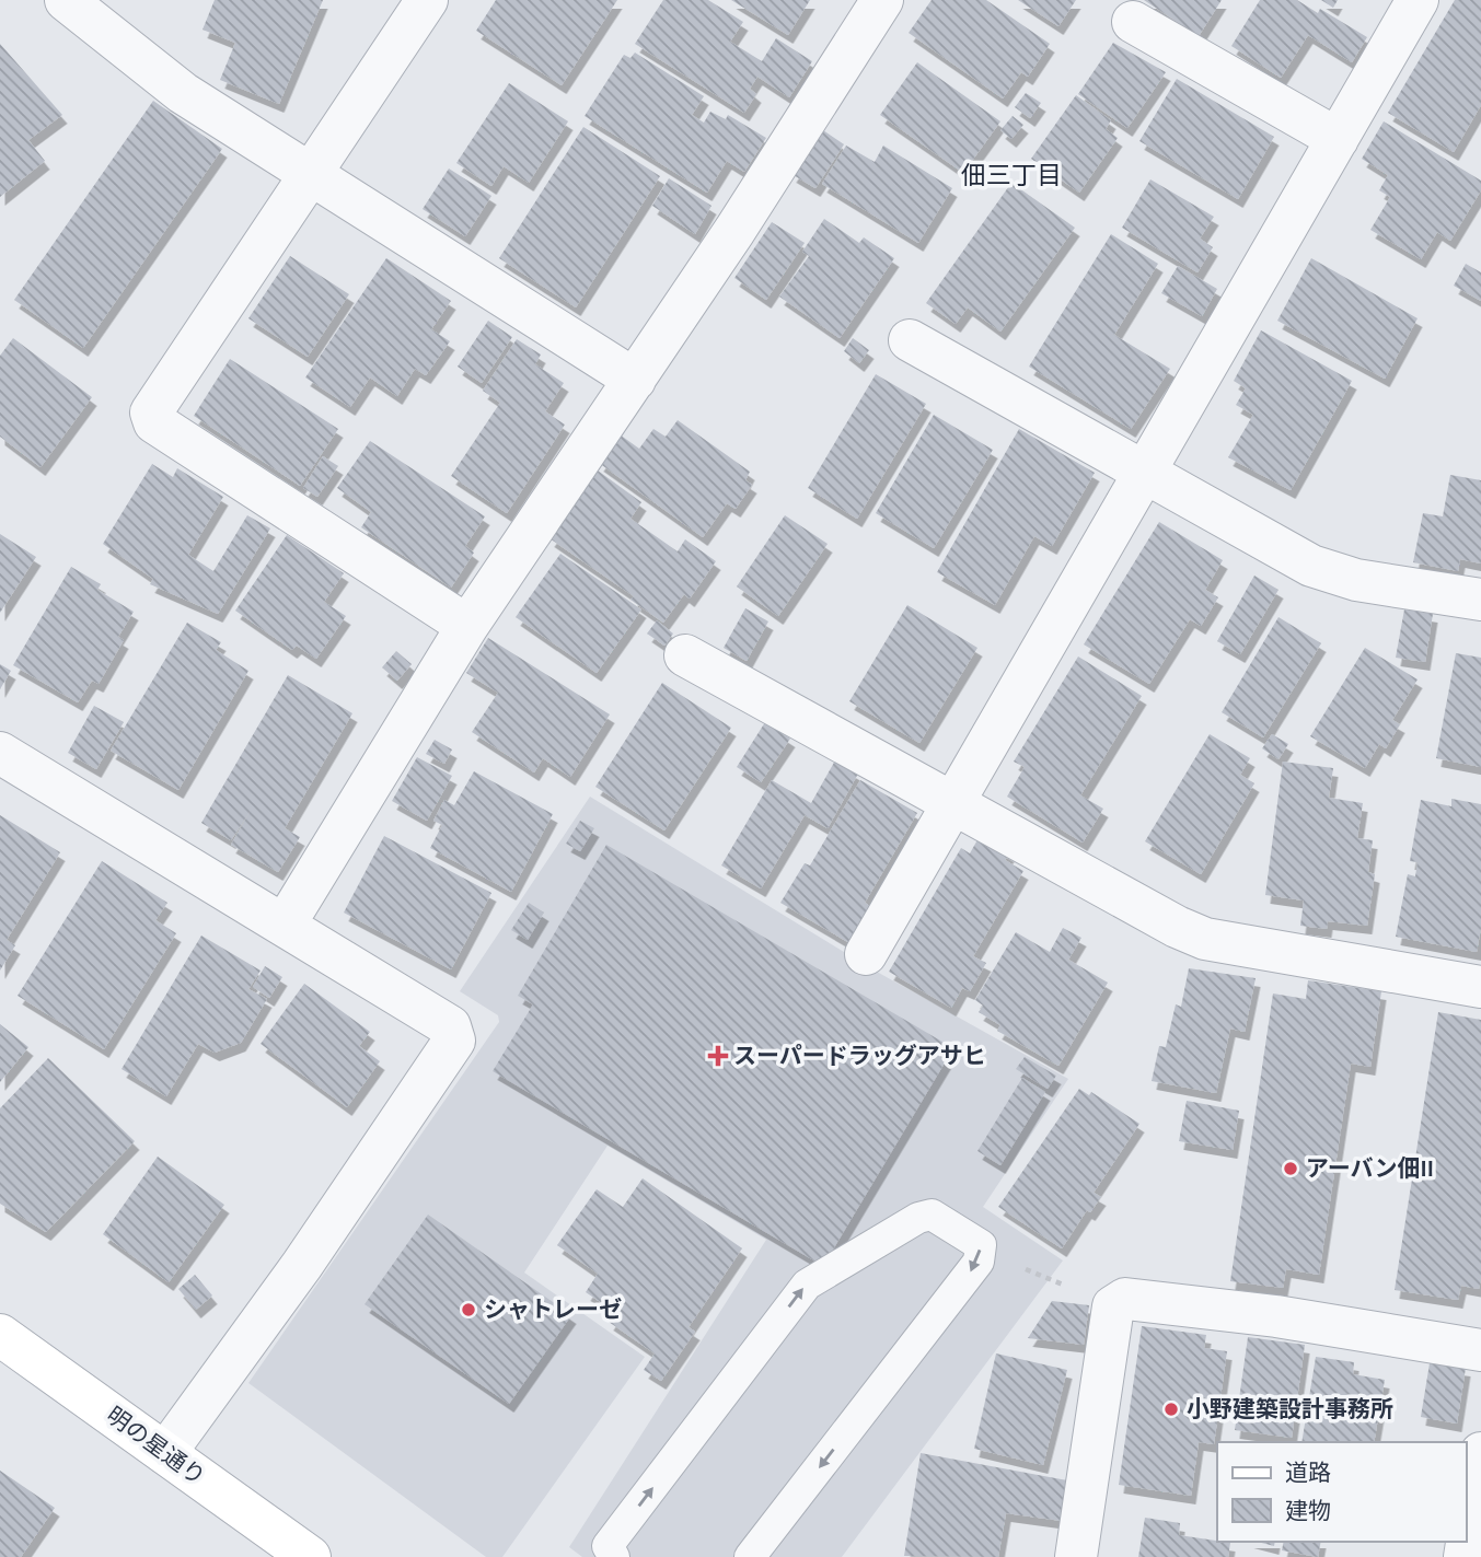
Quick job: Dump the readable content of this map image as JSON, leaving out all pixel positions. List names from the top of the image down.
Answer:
{
  "streets": {
    "street": ["明の星通り"]
  },
  "districts": ["佃三丁目"],
  "places": {
    "health": ["スーパードラッグアサヒ"],
    "other": ["アーバン佃II", "シャトレーゼ", "小野建築設計事務所"]
  },
  "legend": ["道路", "建物"]
}
